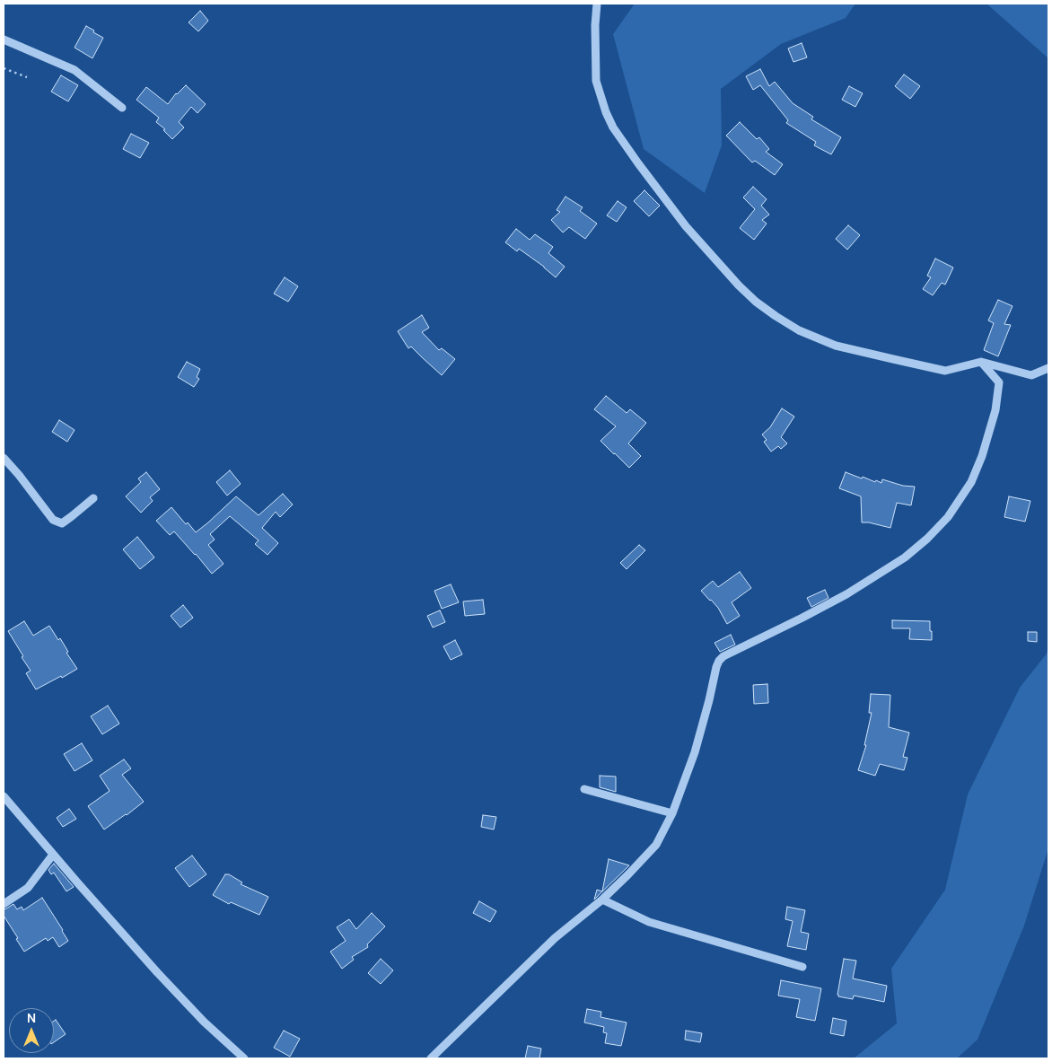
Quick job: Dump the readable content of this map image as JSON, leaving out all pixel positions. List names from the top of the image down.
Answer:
{
  "north": "top"
}
